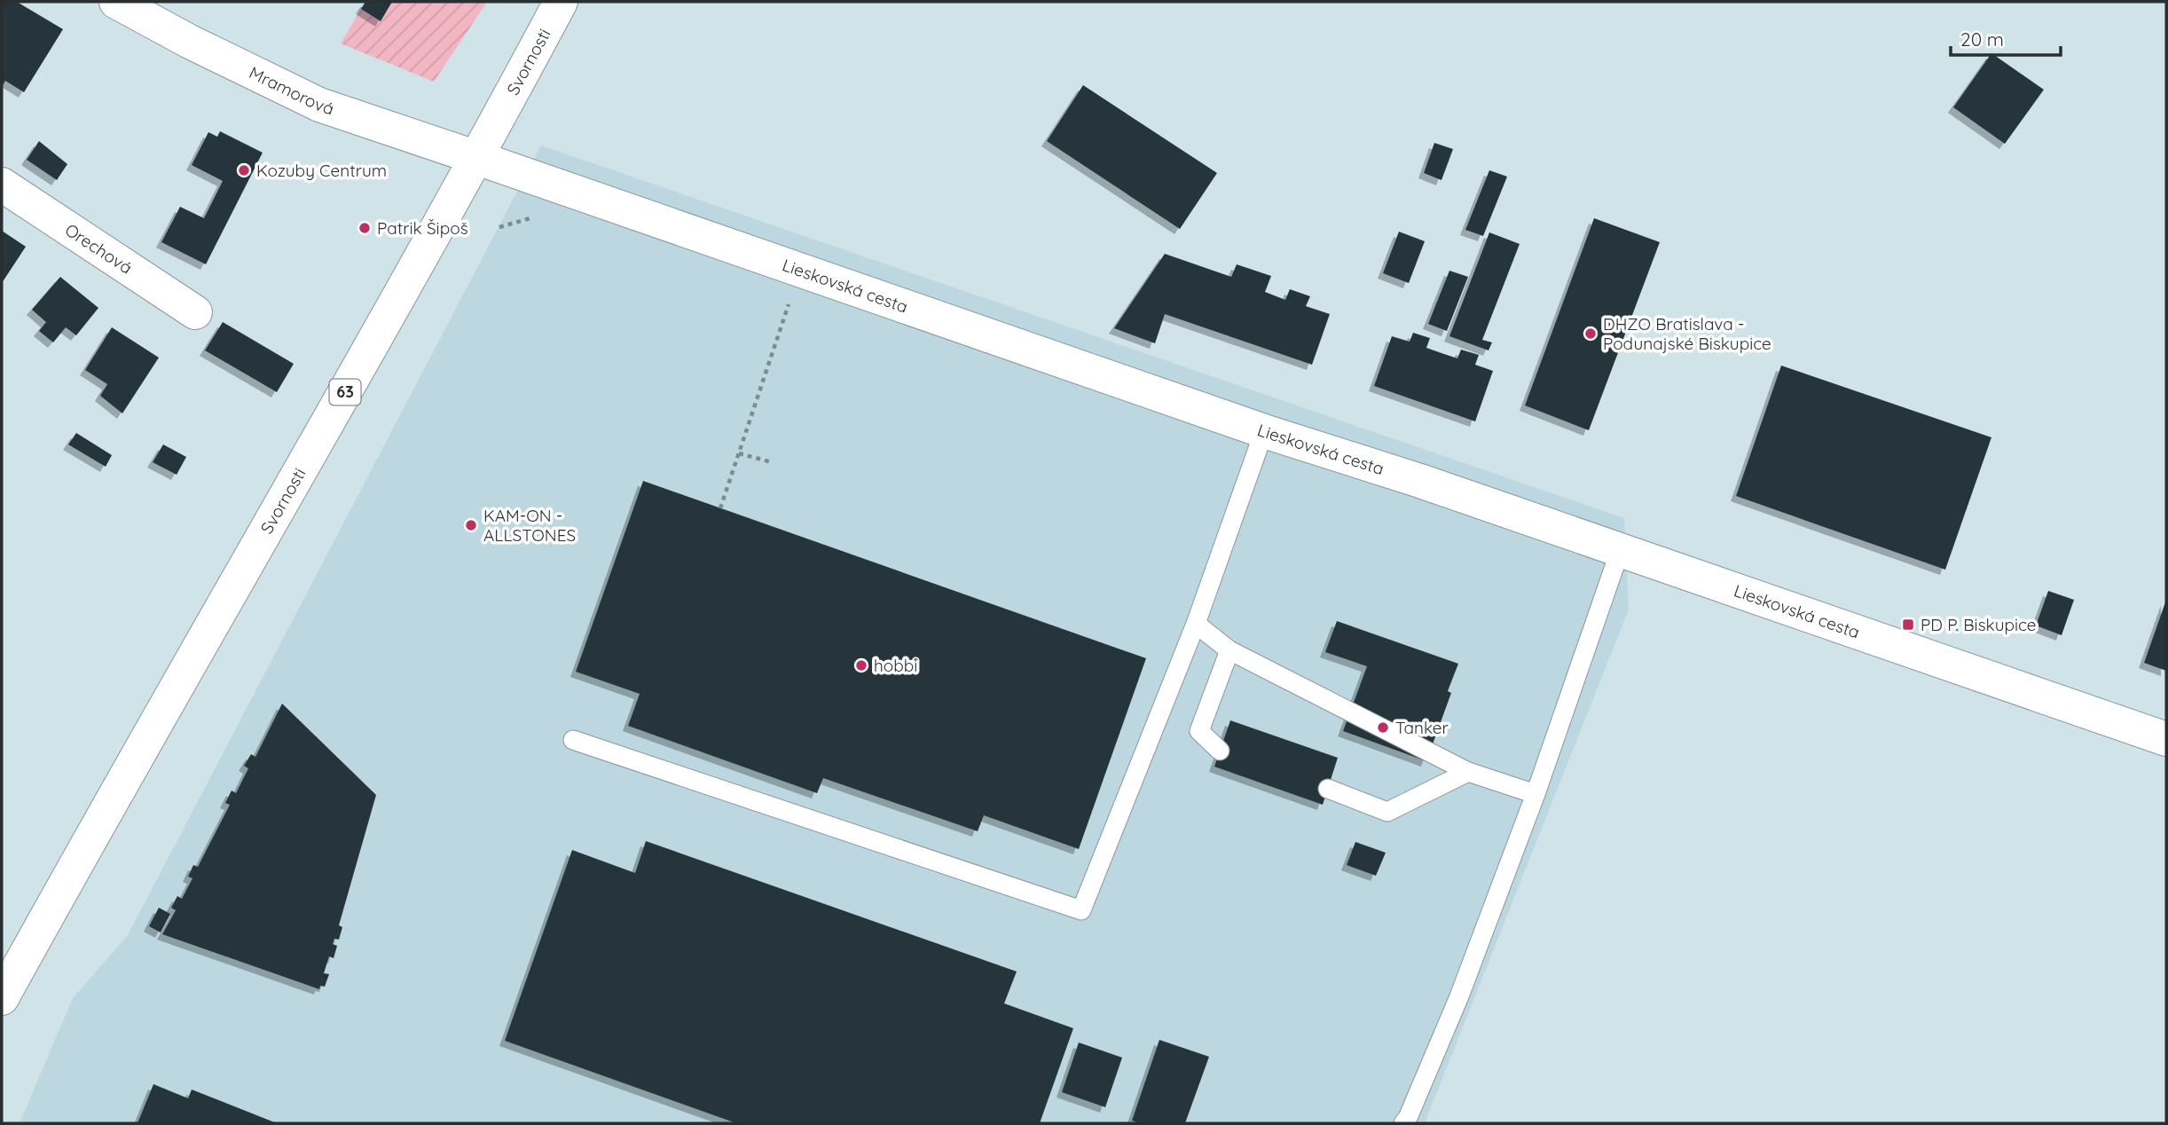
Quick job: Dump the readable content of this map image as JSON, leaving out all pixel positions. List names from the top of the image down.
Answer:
{
  "streets": {
    "street": [
      "Svornosti",
      "Mramorová",
      "Orechová",
      "Lieskovská cesta",
      "63"
    ]
  },
  "crossings": [
    ["Svornosti", "Mramorová"],
    ["Svornosti", "Lieskovská cesta"],
    ["Mramorová", "Lieskovská cesta"]
  ],
  "places": {
    "other": [
      "Kozuby Centrum",
      "Patrik Šipoš",
      "DHZO Bratislava - Podunajské Biskupice",
      "KAM-ON - ALLSTONES",
      "hobbi",
      "Tanker"
    ],
    "transit": ["PD P. Biskupice"]
  },
  "scale_bar": "20 m"
}
